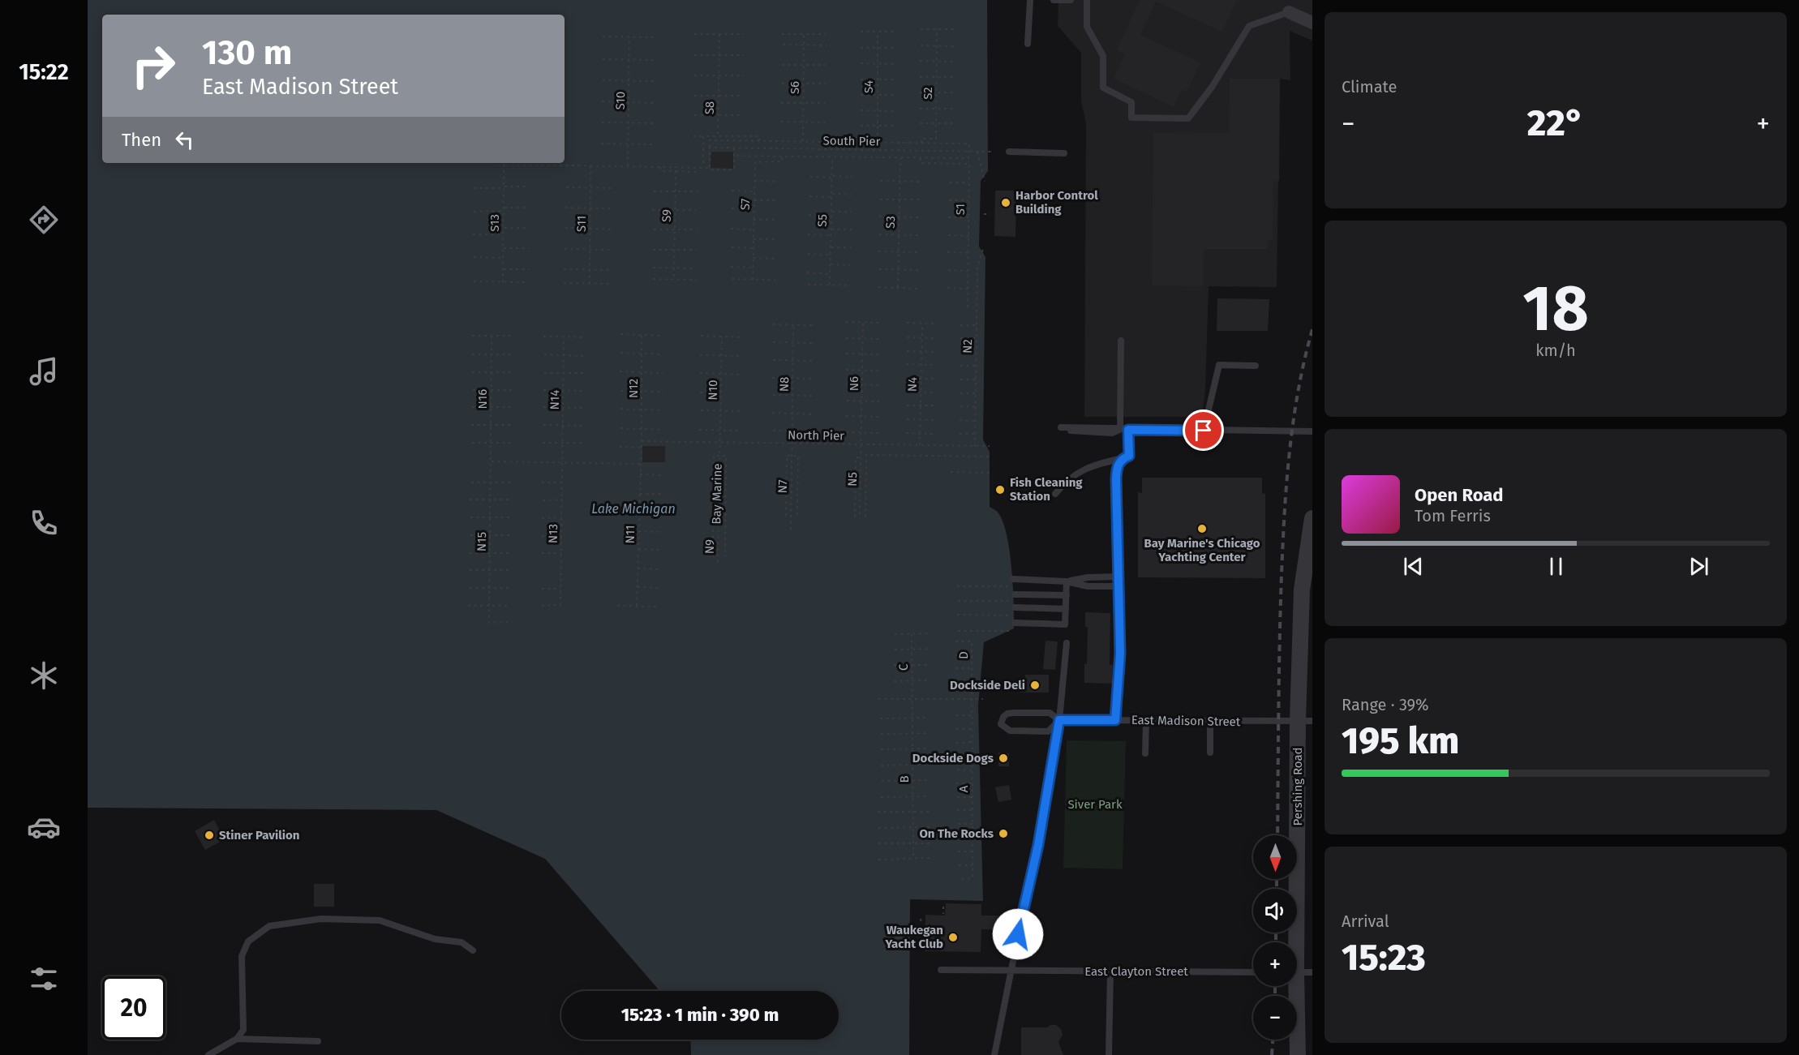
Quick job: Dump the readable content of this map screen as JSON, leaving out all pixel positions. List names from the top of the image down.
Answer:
{
  "streets": {
    "street": ["Pershing Road"],
    "lane": ["East Madison Street", "East Clayton Street"],
    "path": [
      "S4",
      "S6",
      "S2",
      "S10",
      "S8",
      "South Pier",
      "S7",
      "S1",
      "S9",
      "S5",
      "S3",
      "S13",
      "S11",
      "N2",
      "N6",
      "N8",
      "N4",
      "N12",
      "N10",
      "N16",
      "N14",
      "North Pier",
      "N5",
      "N7",
      "Bay Marine",
      "N13",
      "N11",
      "N15",
      "N9",
      "D",
      "C",
      "B",
      "A"
    ]
  },
  "crossings": [
    ["N2", "North Pier"],
    ["N6", "N5"],
    ["N8", "N7"],
    ["N4", "North Pier"],
    ["N12", "North Pier"],
    ["N12", "N11"],
    ["N10", "N9"],
    ["N16", "N15"],
    ["N14", "N13"],
    ["Bay Marine", "N9"],
    ["D", "A"],
    ["C", "B"],
    ["East Madison Street", "Pershing Road"]
  ],
  "water": ["Lake Michigan"],
  "parks": ["Siver Park"],
  "places": [
    "Harbor Control Building",
    "Fish Cleaning Station",
    "Bay Marine's Chicago Yachting Center",
    "Dockside Deli",
    "Dockside Dogs",
    "On The Rocks",
    "Stiner Pavilion",
    "Waukegan Yacht Club"
  ],
  "north": "bottom",
  "page": {
    "tabs": "15:22",
    "tile": [
      "Climate",
      ["18", "km/h"],
      ["Range · 39%", "195 km"],
      ["Arrival", "15:23"]
    ],
    "turn": ["130 m", "East Madison Street"],
    "heat": ["−", "22°", "+"],
    "then": "Then",
    "song": ["Open Road", "Tom Ferris"],
    "map_buttons": ["+", "−"],
    "limit": "20",
    "trip": "15:23 · 1 min · 390 m"
  }
}
